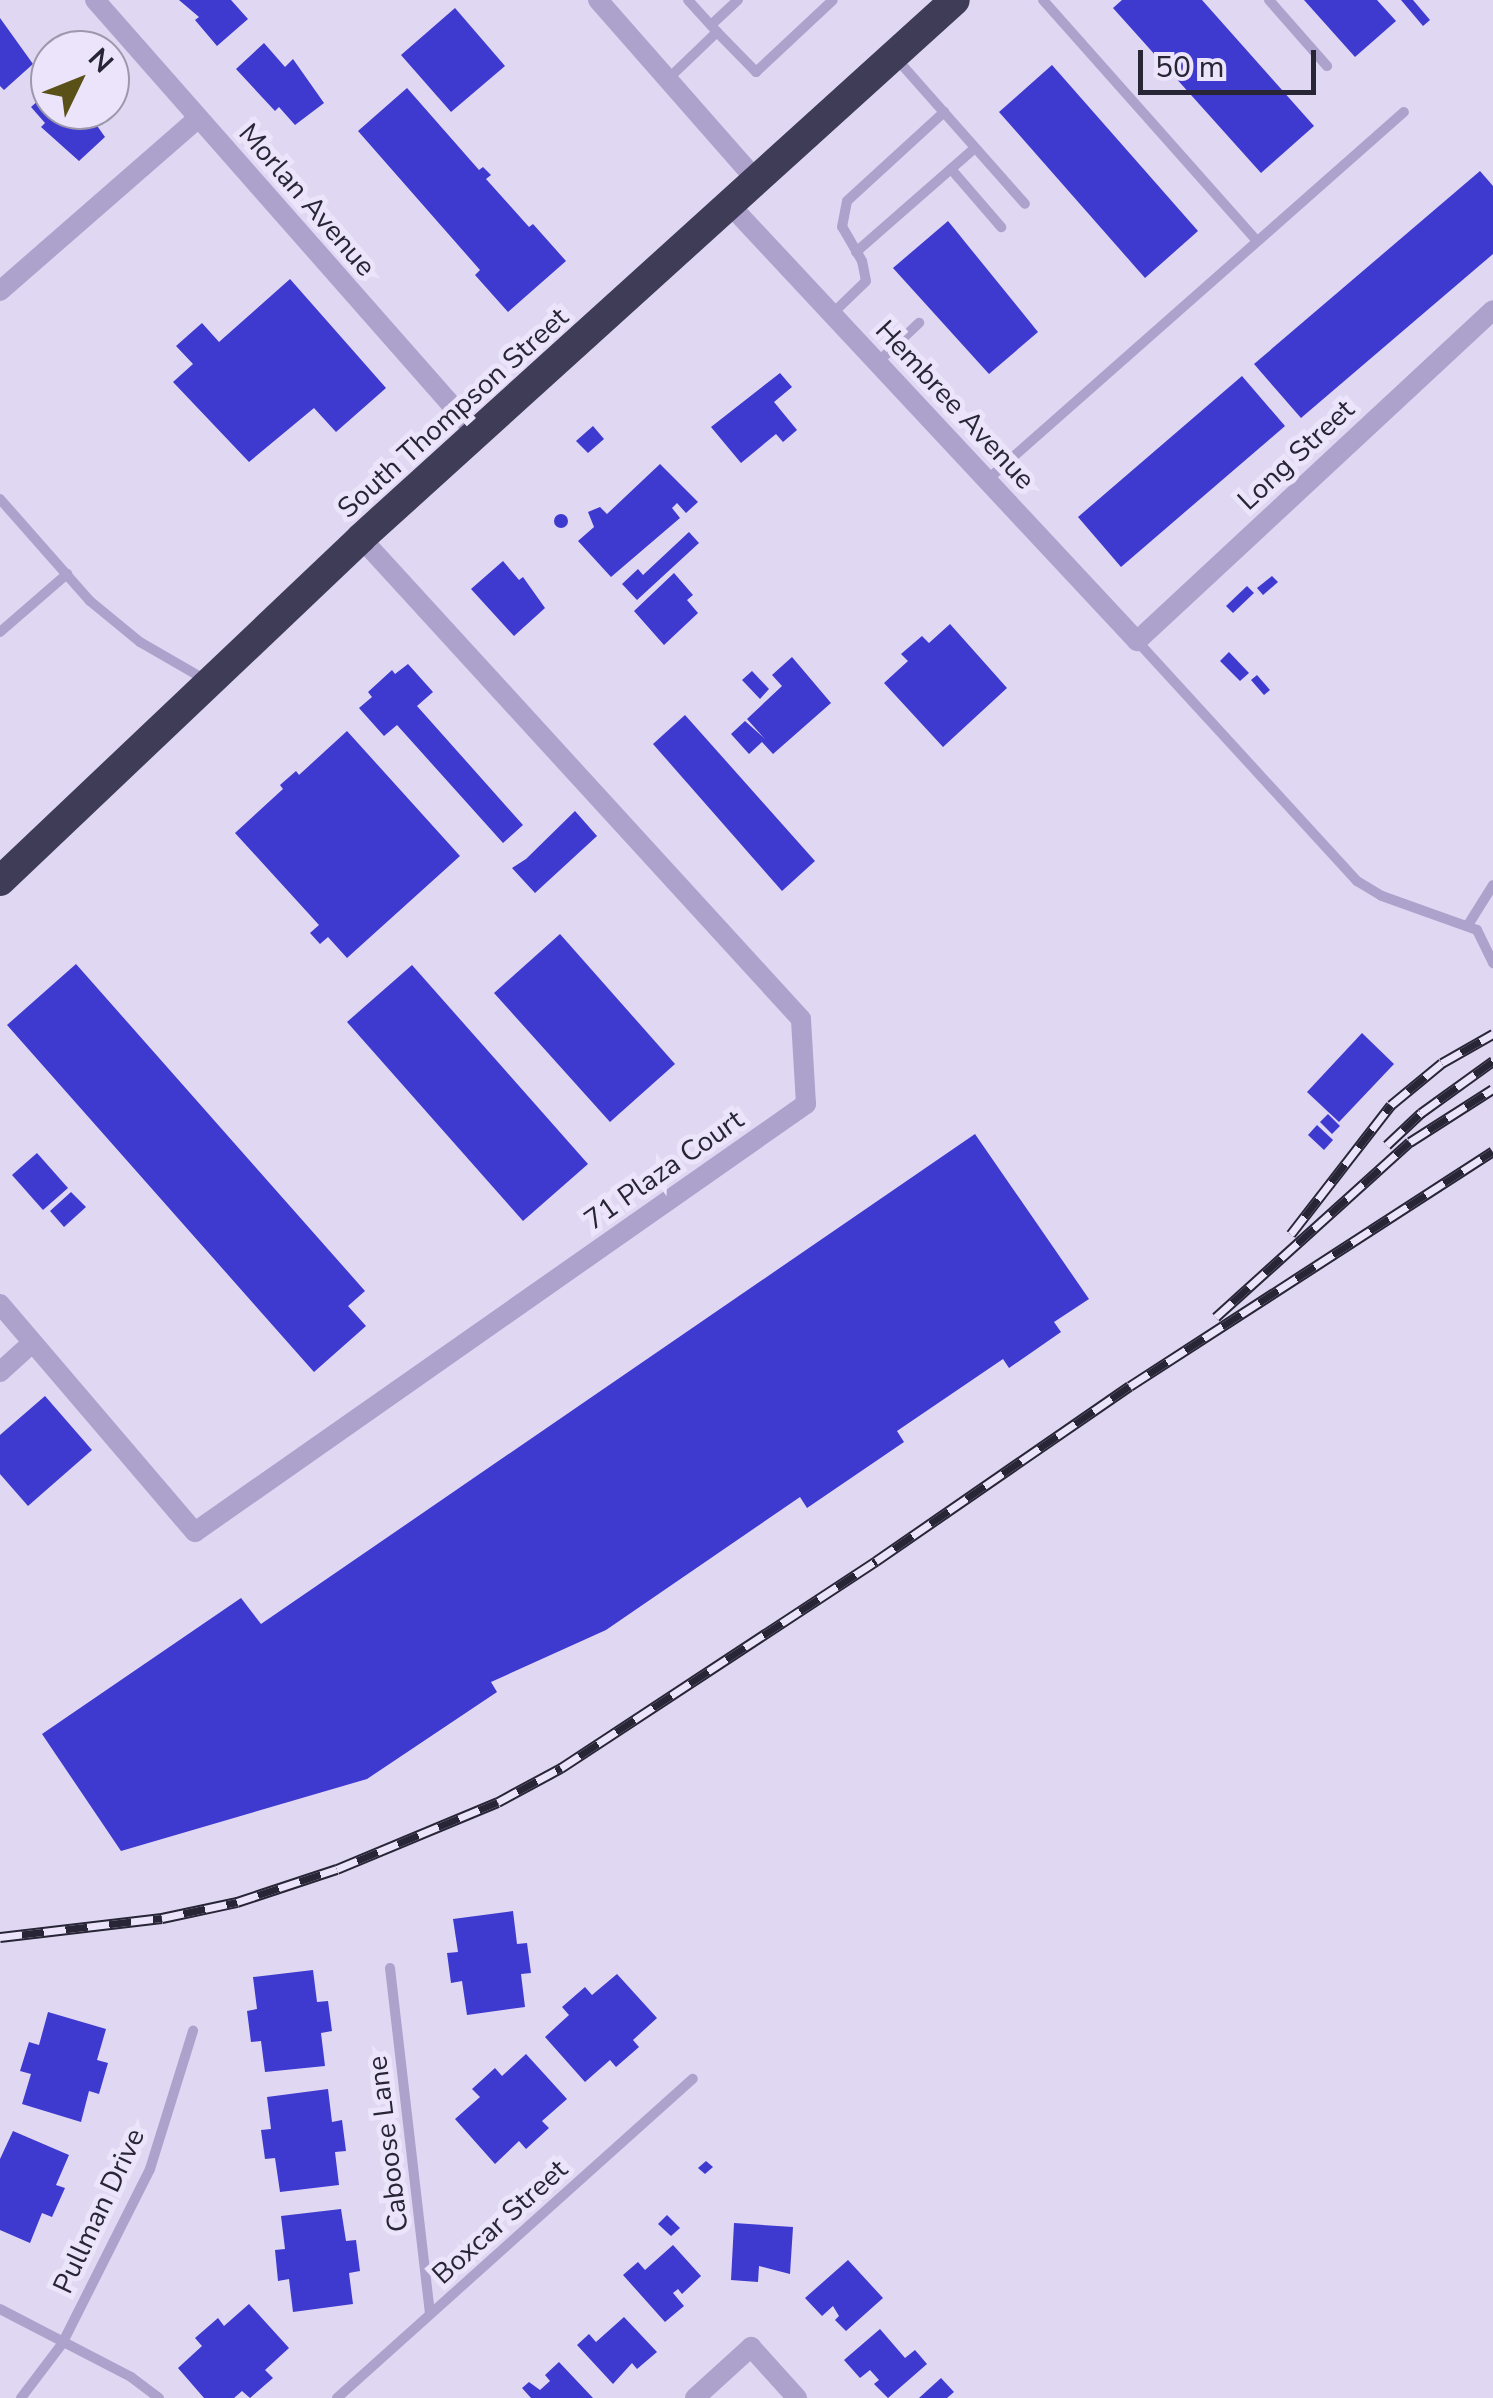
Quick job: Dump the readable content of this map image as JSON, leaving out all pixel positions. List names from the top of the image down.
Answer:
{
  "streets": {
    "highway": ["South Thompson Street"],
    "street": [
      "Morlan Avenue",
      "Hembree Avenue",
      "Long Street",
      "71 Plaza Court"
    ],
    "lane": ["Caboose Lane", "Pullman Drive", "Boxcar Street"]
  },
  "crossings": [
    ["Morlan Avenue", "South Thompson Street"],
    ["Hembree Avenue", "South Thompson Street"],
    ["Hembree Avenue", "Long Street"],
    ["South Thompson Street", "71 Plaza Court"],
    ["Caboose Lane", "Boxcar Street"]
  ],
  "scale_bar": "50 m",
  "north": "top right"
}
